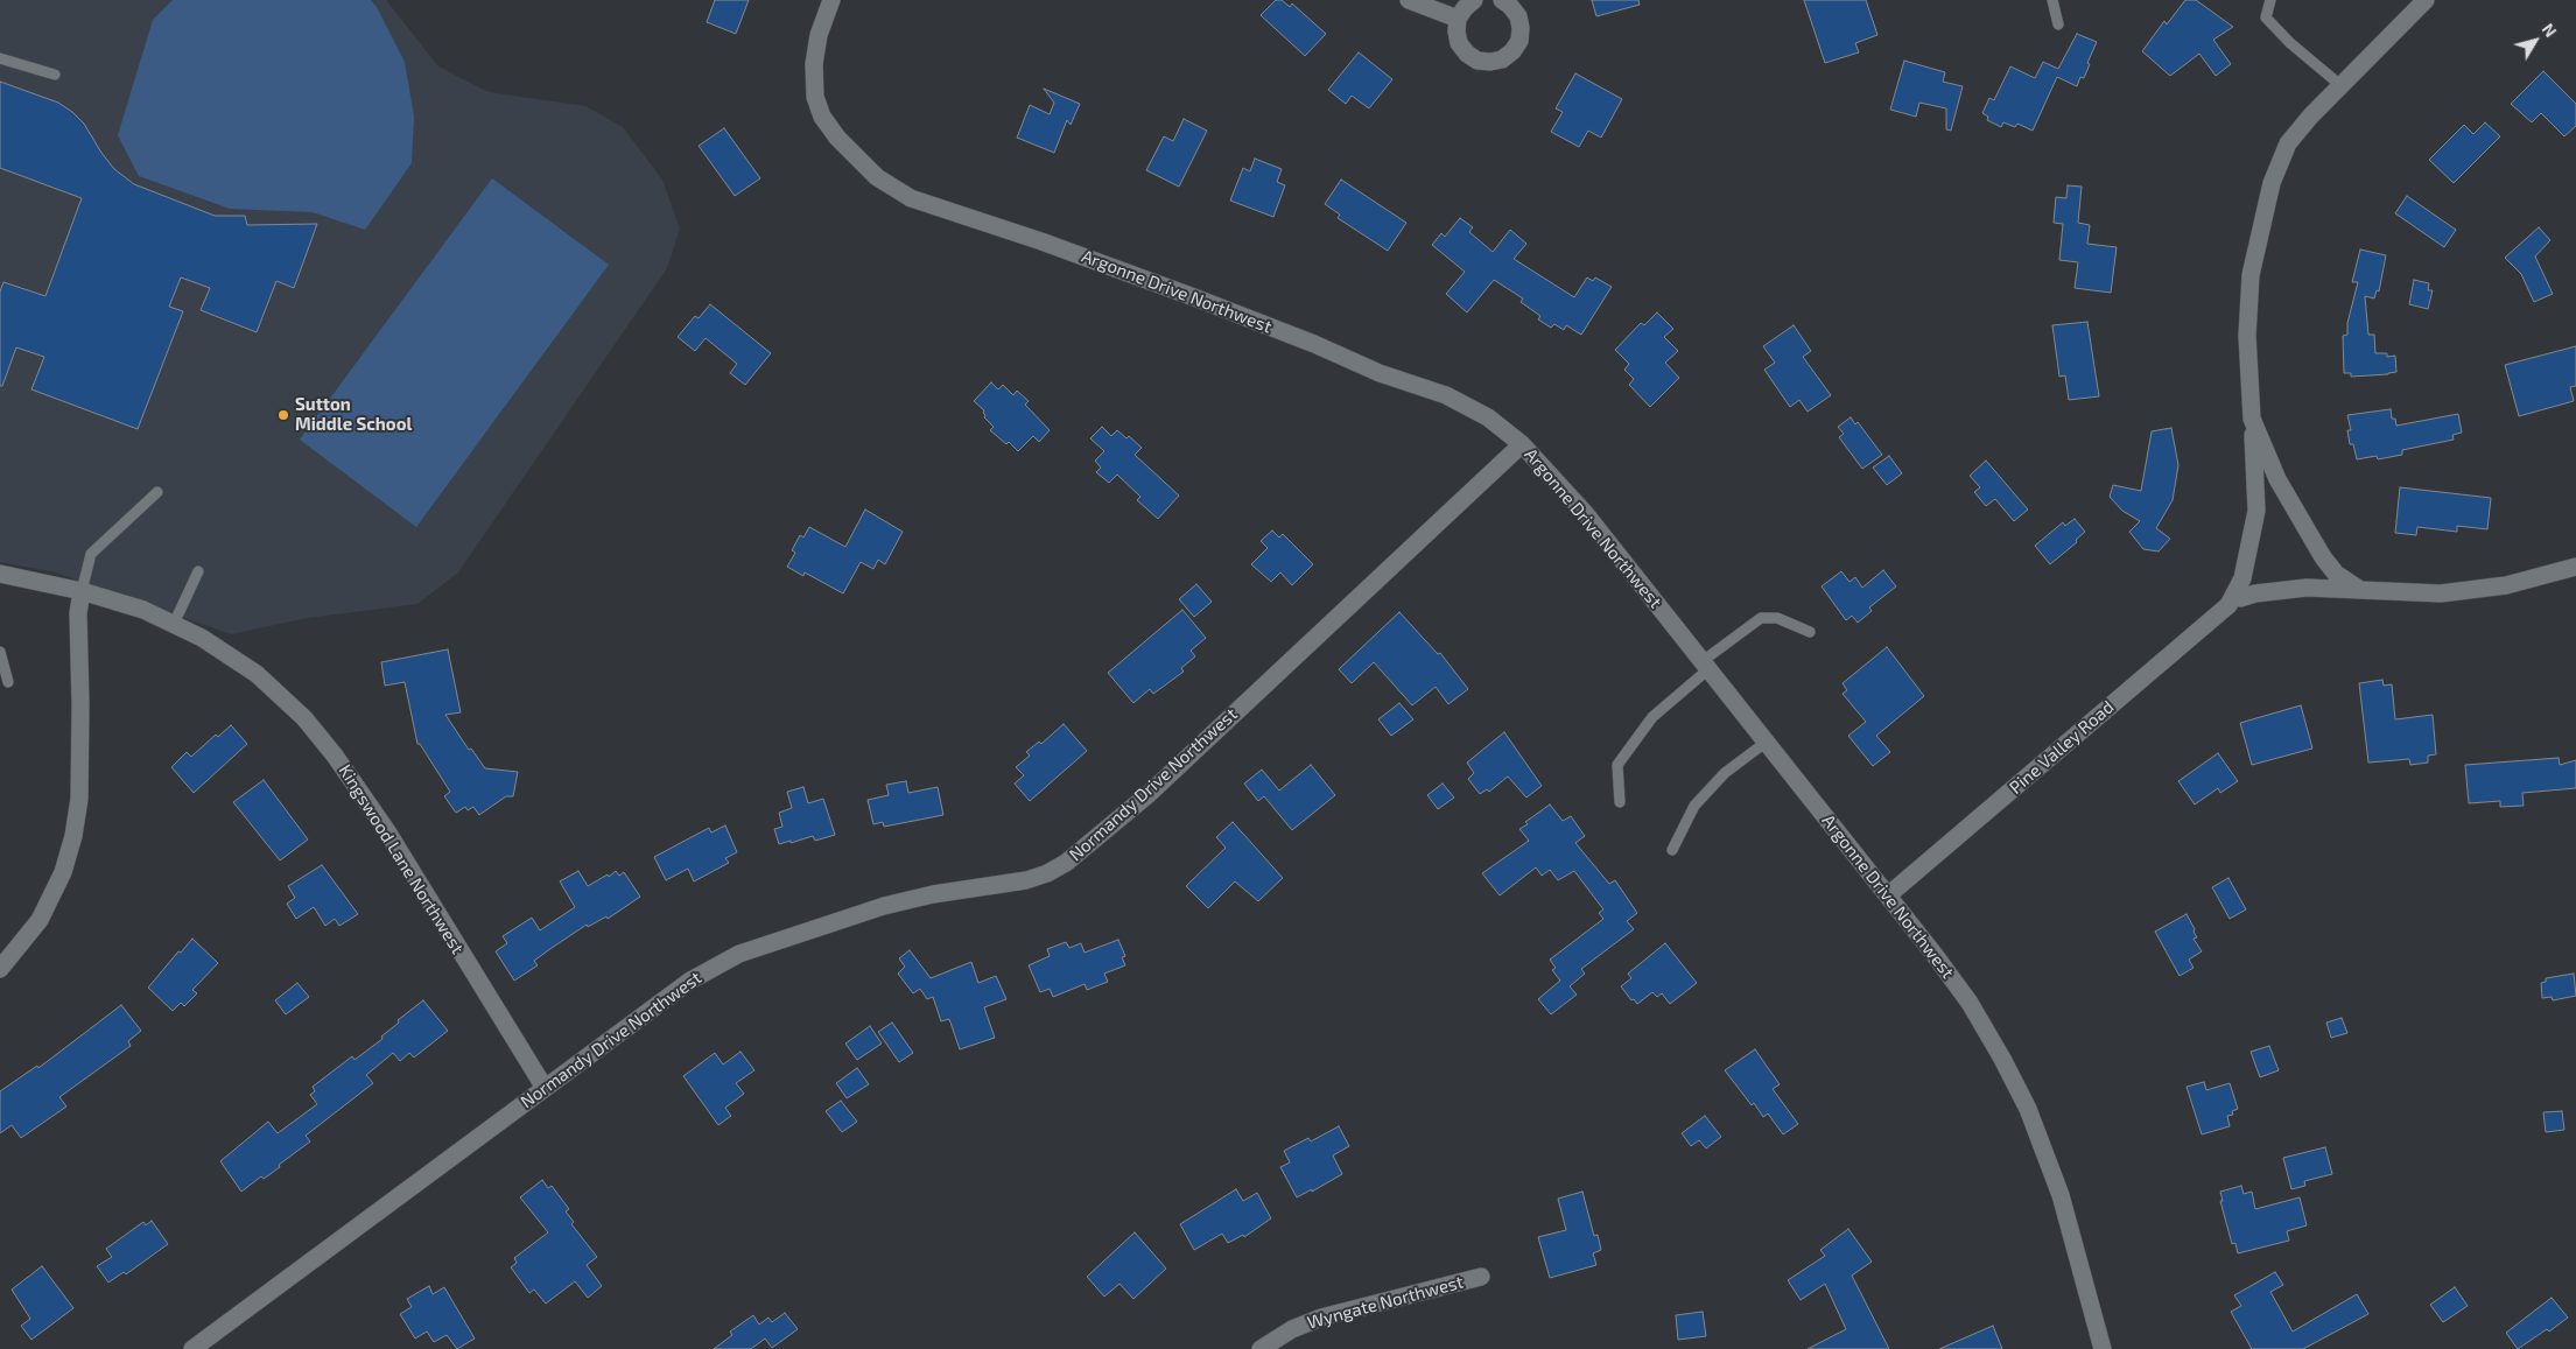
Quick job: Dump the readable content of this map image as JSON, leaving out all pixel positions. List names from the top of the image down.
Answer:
{
  "streets": {
    "street": [
      "Argonne Drive Northwest",
      "Pine Valley Road",
      "Normandy Drive Northwest",
      "Kingswood Lane Northwest",
      "Wyngate Northwest"
    ]
  },
  "crossings": [
    ["Argonne Drive Northwest", "Pine Valley Road"],
    ["Argonne Drive Northwest", "Normandy Drive Northwest"],
    ["Normandy Drive Northwest", "Kingswood Lane Northwest"]
  ],
  "places": ["Sutton Middle School"],
  "north": "top right"
}
